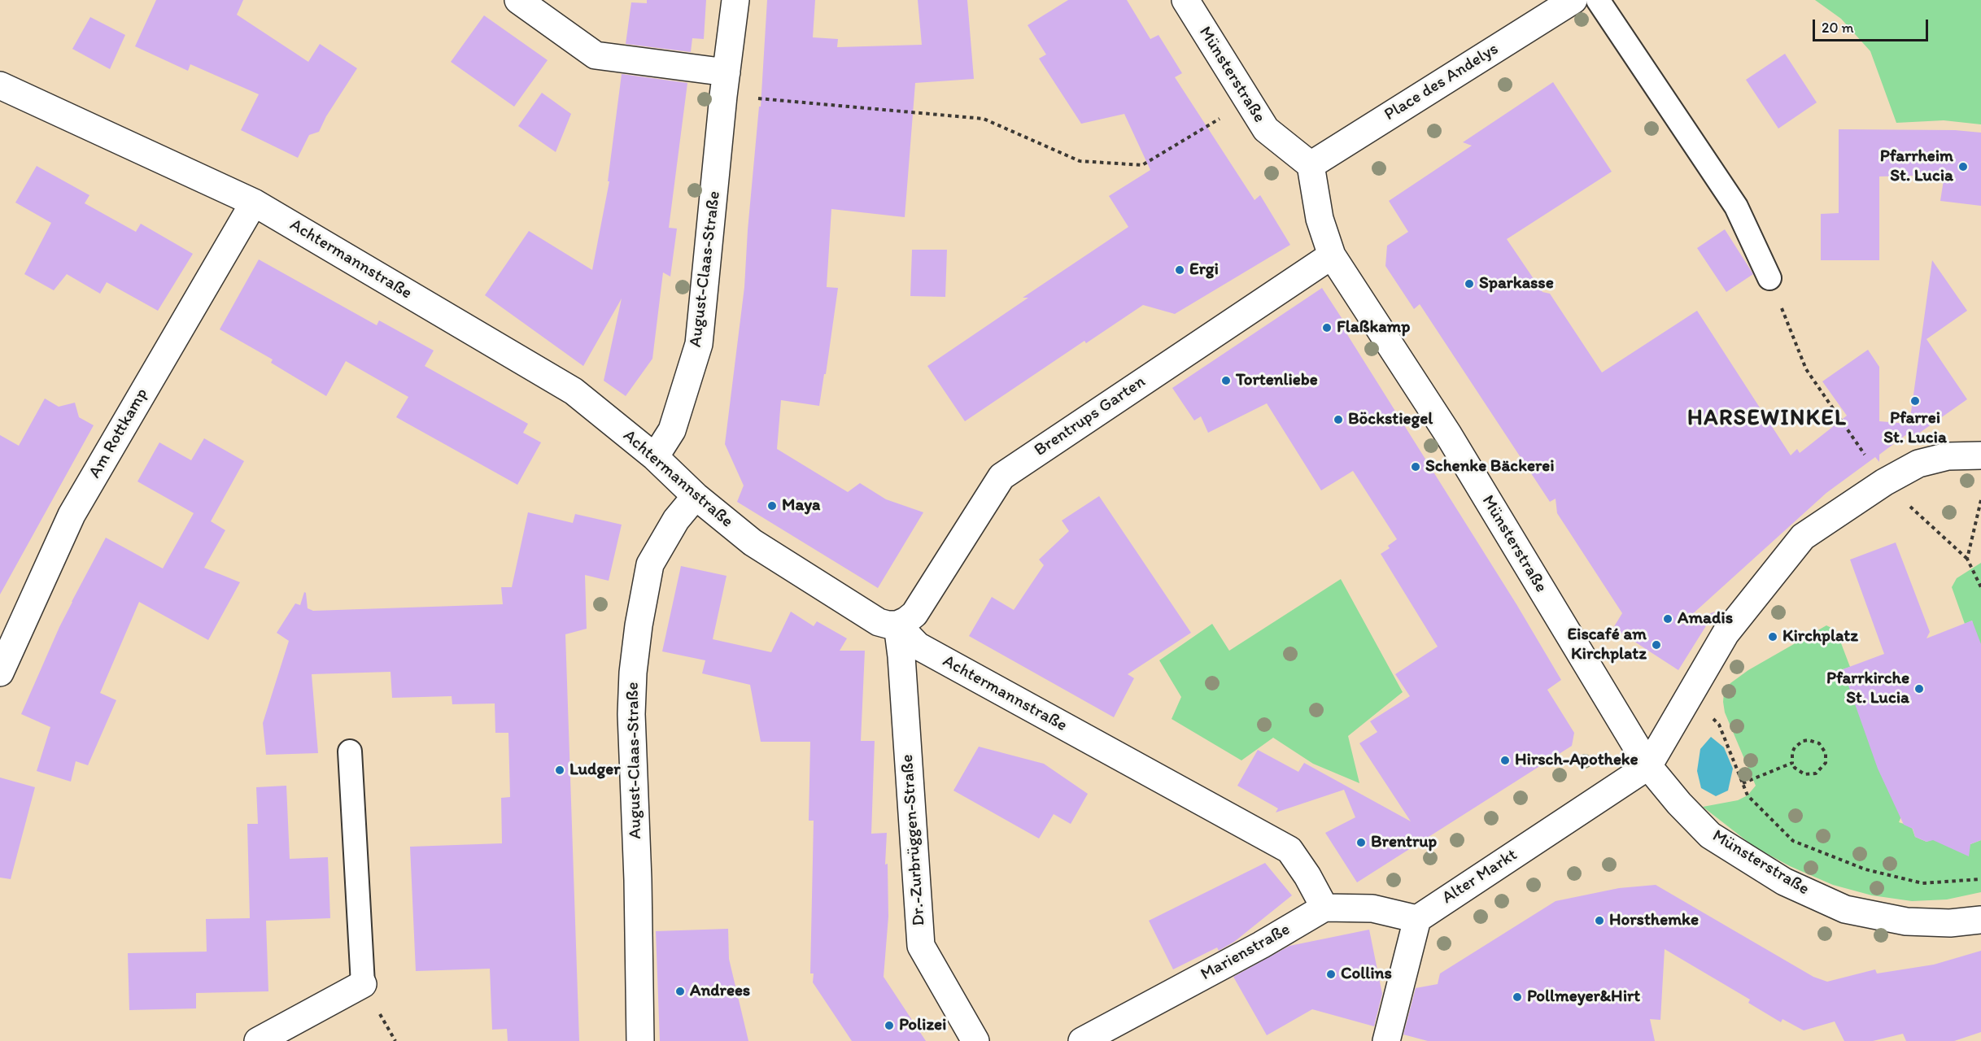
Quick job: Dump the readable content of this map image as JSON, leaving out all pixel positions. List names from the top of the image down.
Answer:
{
  "streets": {
    "street": [
      "Münsterstraße",
      "Place des Andelys",
      "Achtermannstraße",
      "August-Claas-Straße",
      "Brentrups Garten",
      "Am Rottkamp",
      "Dr.-Zurbrüggen-Straße",
      "Alter Markt",
      "Marienstraße"
    ]
  },
  "crossings": [
    ["Münsterstraße", "Place des Andelys"],
    ["Münsterstraße", "Brentrups Garten"],
    ["Münsterstraße", "Alter Markt"],
    ["Achtermannstraße", "August-Claas-Straße"],
    ["Achtermannstraße", "Brentrups Garten"],
    ["Achtermannstraße", "Am Rottkamp"],
    ["Achtermannstraße", "Dr.-Zurbrüggen-Straße"],
    ["Achtermannstraße", "Marienstraße"],
    ["Brentrups Garten", "Dr.-Zurbrüggen-Straße"]
  ],
  "districts": ["HARSEWINKEL"],
  "places": [
    "Pfarrheim St. Lucia",
    "Ergi",
    "Sparkasse",
    "Flaßkamp",
    "Tortenliebe",
    "Pfarrei St. Lucia",
    "Böckstiegel",
    "Schenke Bäckerei",
    "Maya",
    "Amadis",
    "Kirchplatz",
    "Eiscafé am Kirchplatz",
    "Pfarrkirche St. Lucia",
    "Hirsch-Apotheke",
    "Ludger",
    "Brentrup",
    "Horsthemke",
    "Collins",
    "Andrees",
    "Pollmeyer&Hirt",
    "Polizei"
  ],
  "scale_bar": "20 m"
}
